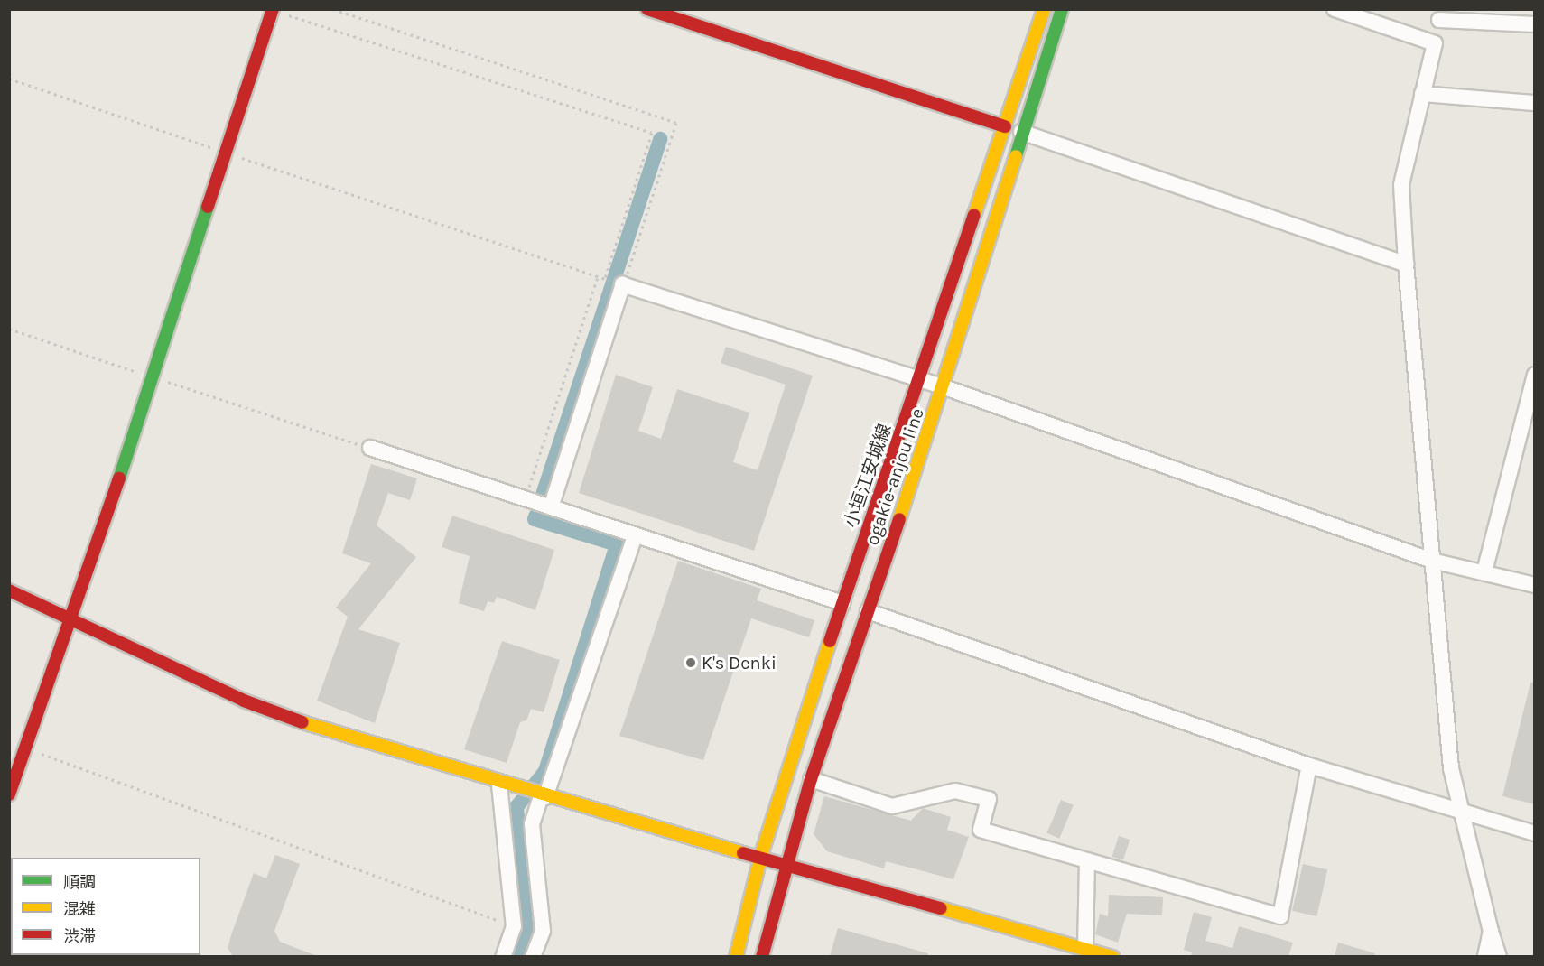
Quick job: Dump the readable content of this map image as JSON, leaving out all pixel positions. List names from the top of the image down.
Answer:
{
  "streets": {
    "street": ["小垣江安城線", "ogakie-anjou line"]
  },
  "places": ["K's Denki"],
  "legend": ["順調", "混雑", "渋滞"]
}
